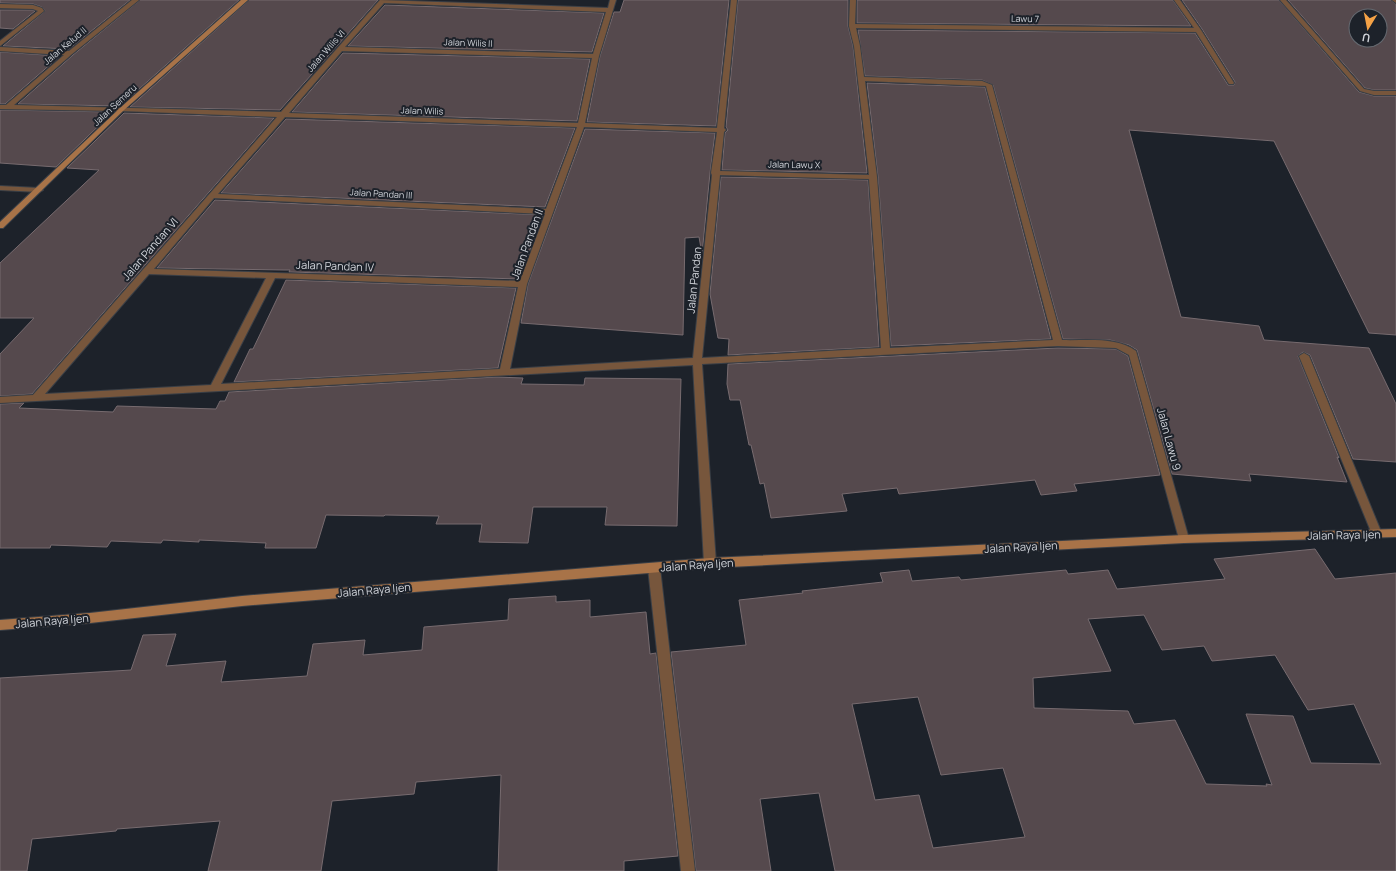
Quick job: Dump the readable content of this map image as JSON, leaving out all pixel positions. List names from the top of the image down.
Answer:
{
  "streets": {
    "street": [
      "Lawu 7",
      "Jalan Wilis II",
      "Jalan Kelud II",
      "Jalan Wilis VI",
      "Jalan Semeru",
      "Jalan Wilis",
      "Jalan Lawu X",
      "Jalan Pandan III",
      "Jalan Pandan II",
      "Jalan Pandan VI",
      "Jalan Pandan IV",
      "Jalan Pandan",
      "Jalan Lawu 9",
      "Jalan Raya Ijen"
    ]
  },
  "crossings": [
    ["Jalan Wilis II", "Jalan Wilis VI"],
    ["Jalan Wilis II", "Jalan Pandan II"],
    ["Jalan Kelud II", "Jalan Wilis"],
    ["Jalan Wilis VI", "Jalan Wilis"],
    ["Jalan Wilis VI", "Jalan Pandan VI"],
    ["Jalan Semeru", "Jalan Wilis"],
    ["Jalan Wilis", "Jalan Pandan II"],
    ["Jalan Wilis", "Jalan Pandan VI"],
    ["Jalan Wilis", "Jalan Pandan"],
    ["Jalan Lawu X", "Jalan Pandan"],
    ["Jalan Pandan III", "Jalan Pandan II"],
    ["Jalan Pandan III", "Jalan Pandan VI"],
    ["Jalan Pandan II", "Jalan Pandan IV"],
    ["Jalan Pandan VI", "Jalan Pandan IV"],
    ["Jalan Pandan", "Jalan Raya Ijen"],
    ["Jalan Lawu 9", "Jalan Raya Ijen"]
  ],
  "north": "bottom"
}
